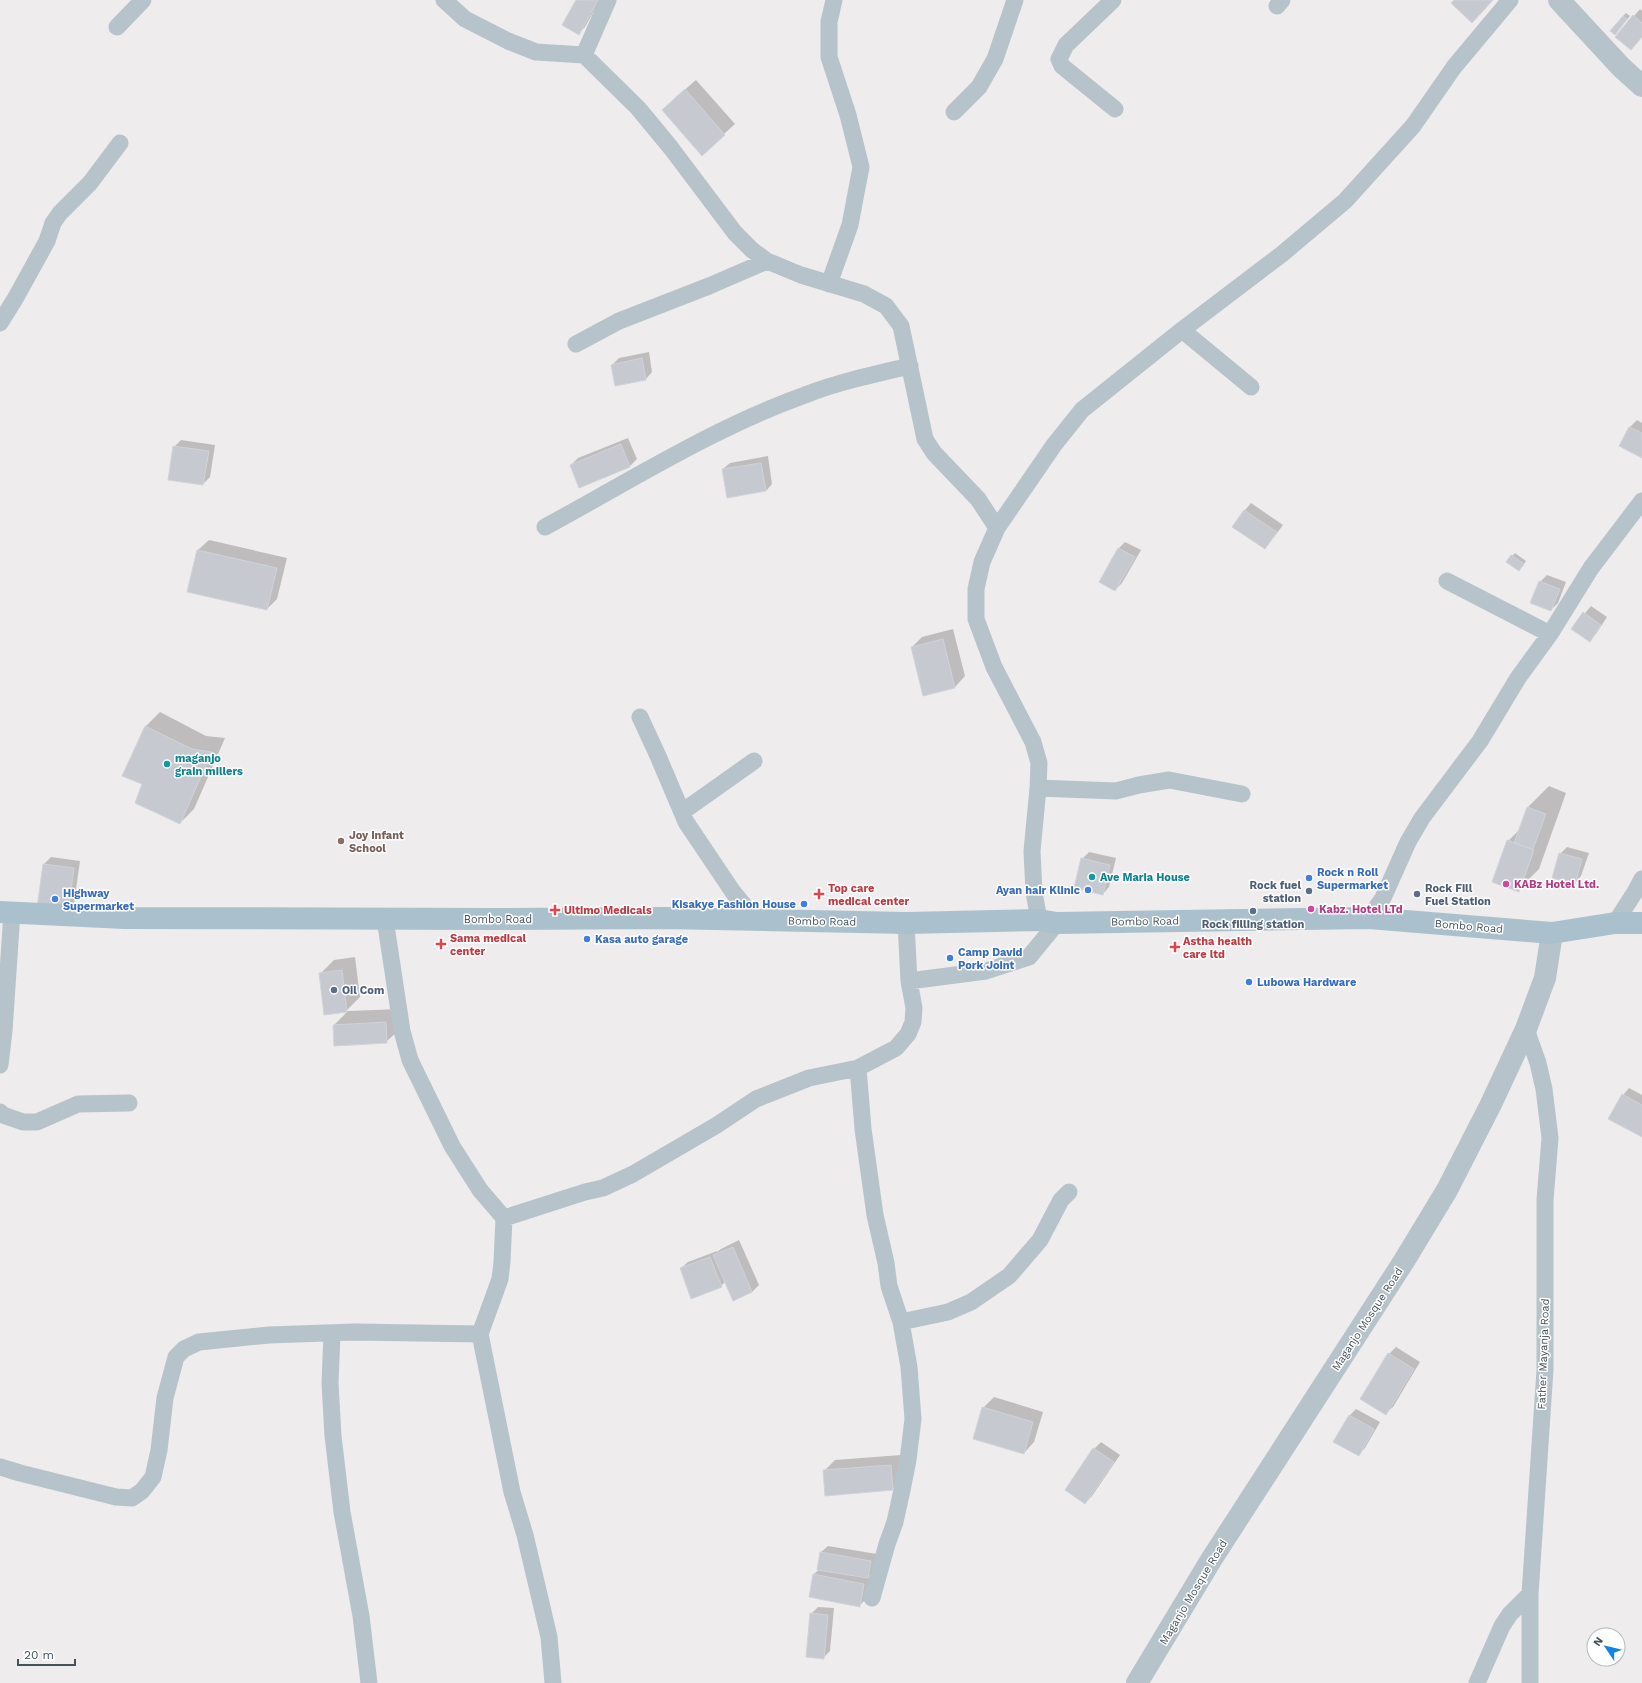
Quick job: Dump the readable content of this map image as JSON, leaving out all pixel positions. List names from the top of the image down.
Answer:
{
  "streets": {
    "main road": ["Bombo Road"],
    "street": ["Maganjo Mosque Road", "Father Mayanja Road"]
  },
  "crossings": [
    ["Bombo Road", "Maganjo Mosque Road"],
    ["Maganjo Mosque Road", "Father Mayanja Road"]
  ],
  "places": {
    "other": [
      "maganjo grain millers",
      "Joy Infant School",
      "Ave Maria House",
      "Rock n Roll Supermarket",
      "KABz Hotel Ltd.",
      "Ayan hair Klinic",
      "Rock fuel station",
      "Rock Fill Fuel Station",
      "Highway Supermarket",
      "Kisakye Fashion House",
      "Kabz. Hotel LTd",
      "Rock filling station",
      "Kasa auto garage",
      "Camp David Pork Joint",
      "Lubowa Hardware",
      "Oil Com"
    ],
    "health": [
      "Top care medical center",
      "Ultimo Medicals",
      "Sama medical center",
      "Astha health care ltd"
    ]
  },
  "scale_bar": "20 m",
  "north": "top left"
}
